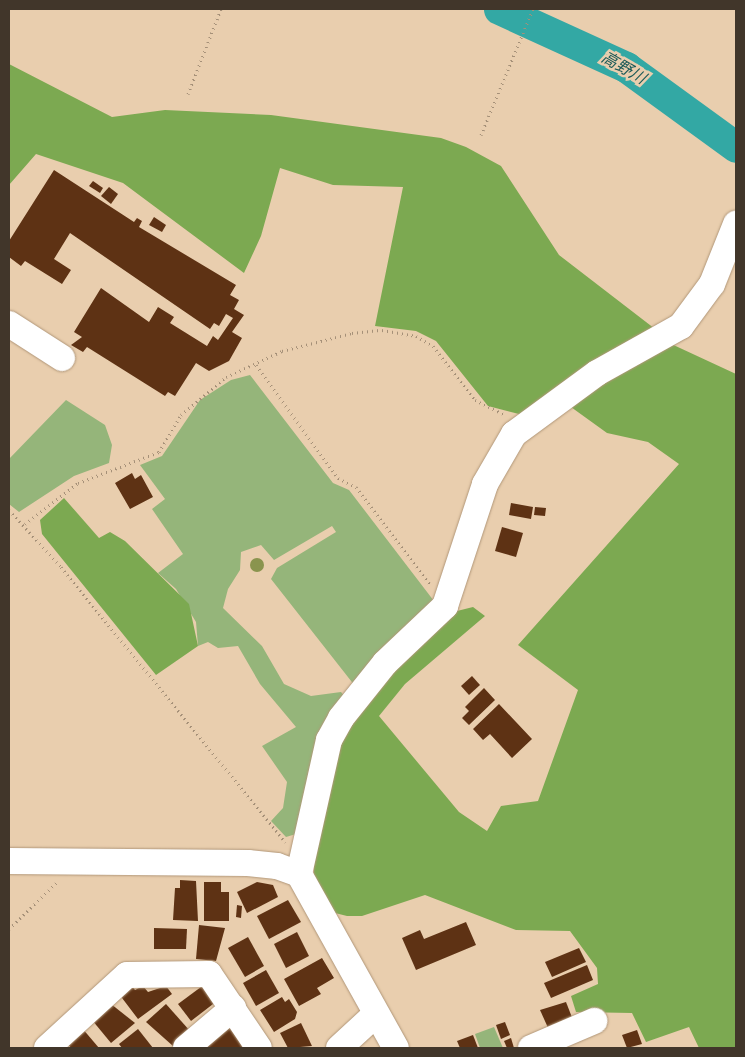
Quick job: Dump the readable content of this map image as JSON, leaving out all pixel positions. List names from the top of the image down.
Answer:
{
  "water": ["高野川"]
}
